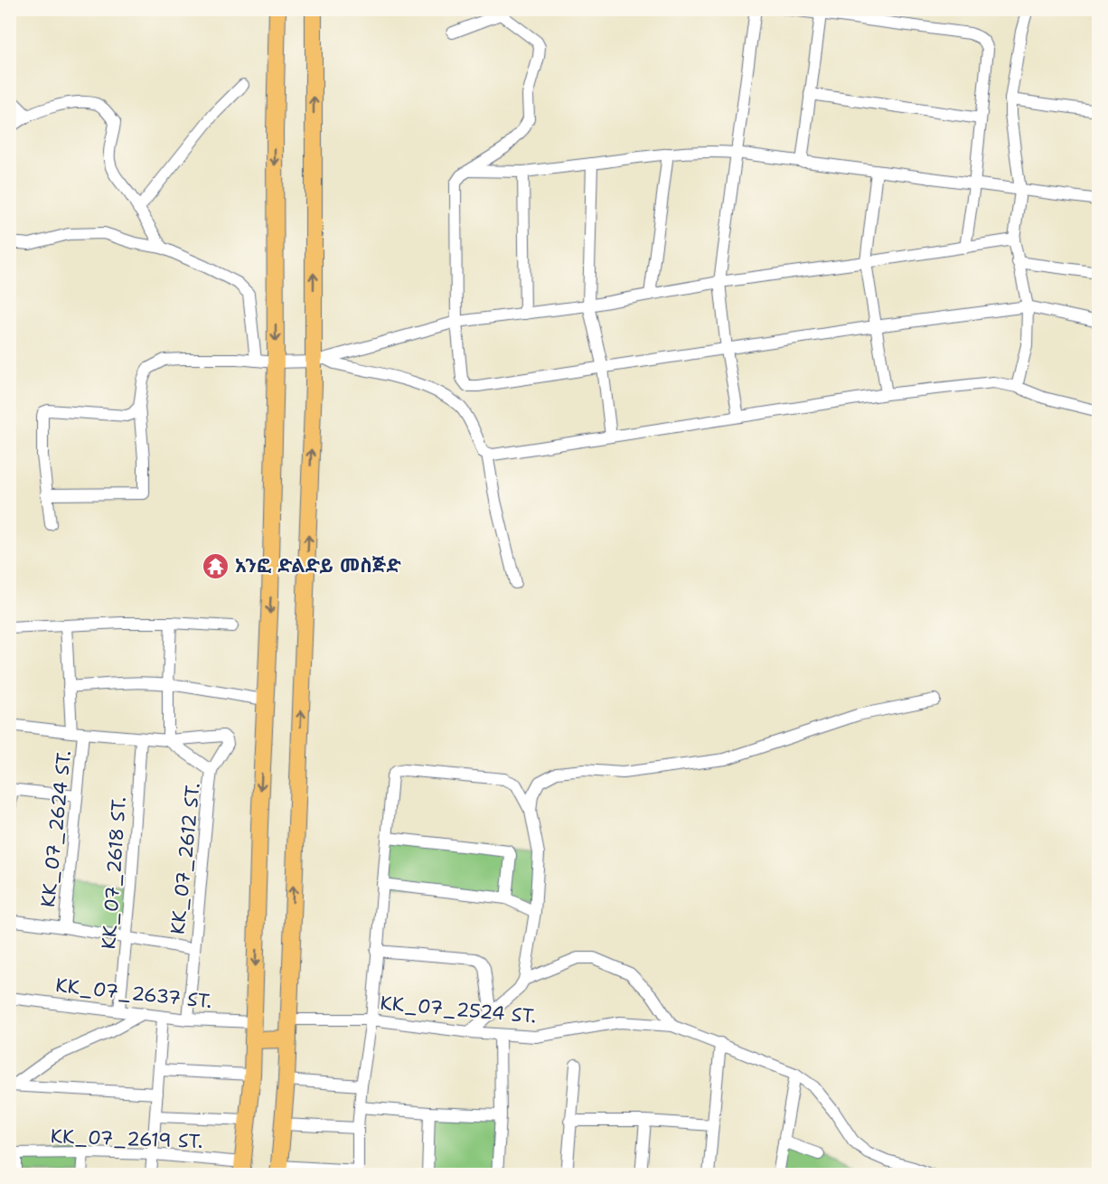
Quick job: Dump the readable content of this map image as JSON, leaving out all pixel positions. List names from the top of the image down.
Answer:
{
  "streets": {
    "street": [
      "KK_07_2624 ST.",
      "KK_07_2612 ST.",
      "KK_07_2618 ST.",
      "KK_07_2637 ST.",
      "KK_07_2524 ST.",
      "KK_07_2619 ST."
    ]
  },
  "crossings": [
    ["KK_07_2612 ST.", "KK_07_2637 ST."],
    ["KK_07_2618 ST.", "KK_07_2637 ST."]
  ],
  "places": {
    "temple": ["አንፎ ድልድይ መስጅድ"]
  }
}
